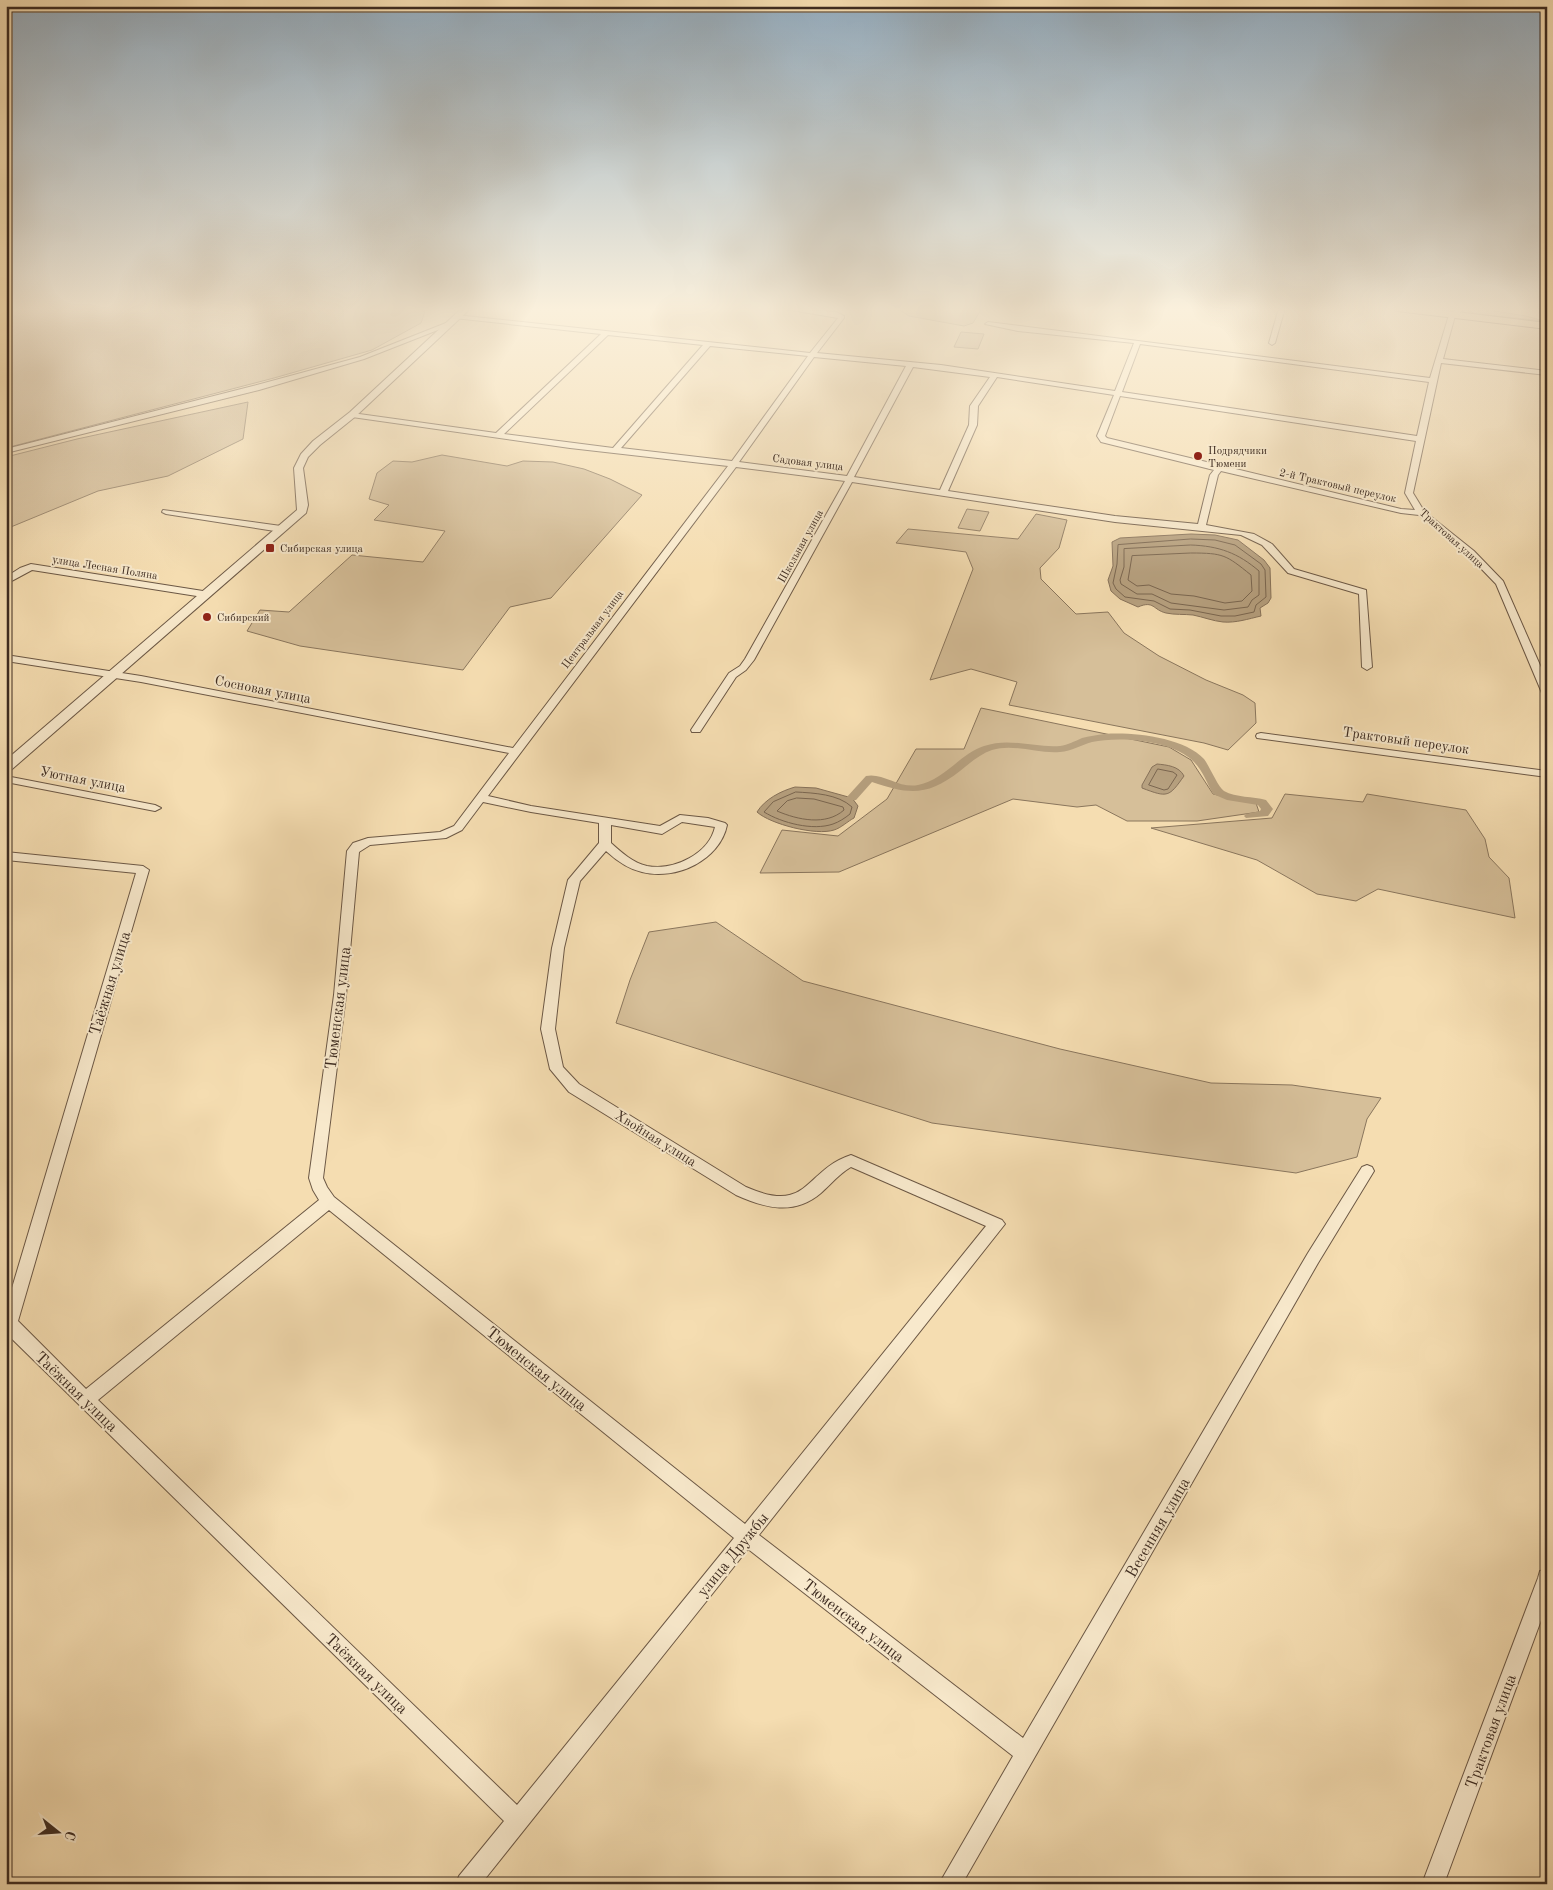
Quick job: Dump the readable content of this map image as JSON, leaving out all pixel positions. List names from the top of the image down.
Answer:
{
  "streets": {
    "street": [
      "Садовая улица",
      "2-й Трактовый переулок",
      "Трактовая улица",
      "Школьная улица",
      "улица Лесная Поляна",
      "Центральная улица",
      "Сосновая улица",
      "Трактовый переулок",
      "Уютная улица",
      "Таёжная улица",
      "Тюменская улица",
      "Хвойная улица",
      "Весенняя улица",
      "улица Дружбы"
    ]
  },
  "crossings": [
    ["Садовая улица", "Школьная улица"],
    ["Садовая улица", "Центральная улица"],
    ["2-й Трактовый переулок", "Трактовая улица"],
    ["Центральная улица", "Сосновая улица"],
    ["Центральная улица", "Тюменская улица"],
    ["Таёжная улица", "улица Дружбы"],
    ["Тюменская улица", "Весенняя улица"],
    ["Тюменская улица", "улица Дружбы"],
    ["Хвойная улица", "улица Дружбы"]
  ],
  "places": {
    "other": ["Подрядчики Тюмени", "Сибирский"],
    "transit": ["Сибирская улица"]
  },
  "north": "right"
}
